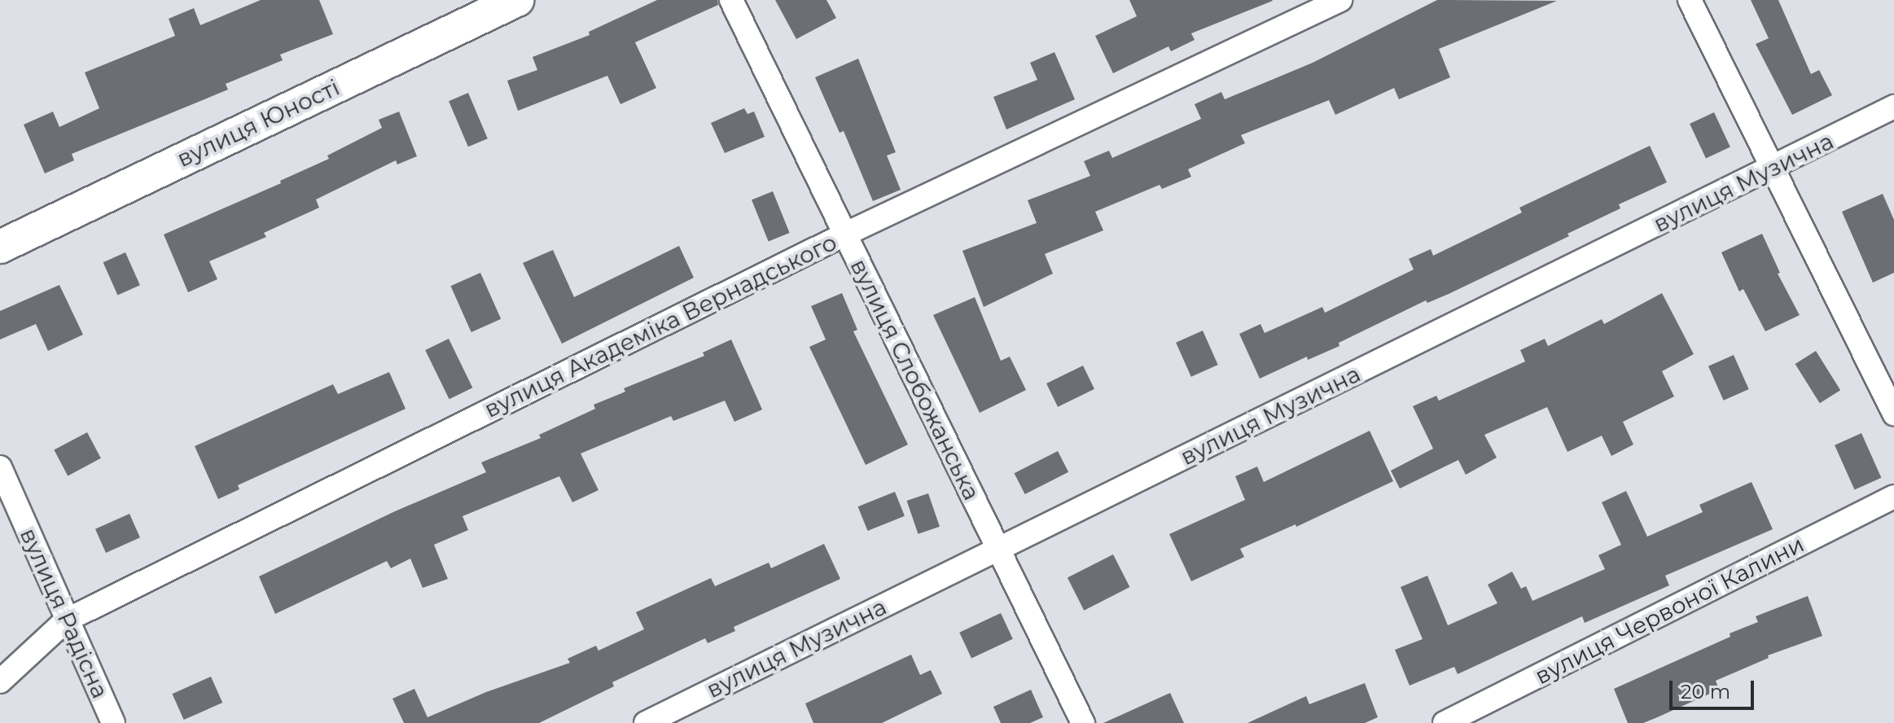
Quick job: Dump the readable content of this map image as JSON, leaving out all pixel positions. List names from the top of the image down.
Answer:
{
  "streets": {
    "street": [
      "вулиця Юності",
      "вулиця Музична",
      "вулиця Академіка Вернадського",
      "вулиця Слобожанська",
      "вулиця Червоної Калини",
      "вулиця Радісна"
    ]
  },
  "crossings": [
    ["вулиця Музична", "вулиця Слобожанська"],
    ["вулиця Академіка Вернадського", "вулиця Слобожанська"],
    ["вулиця Академіка Вернадського", "вулиця Радісна"]
  ],
  "scale_bar": "20 m"
}
